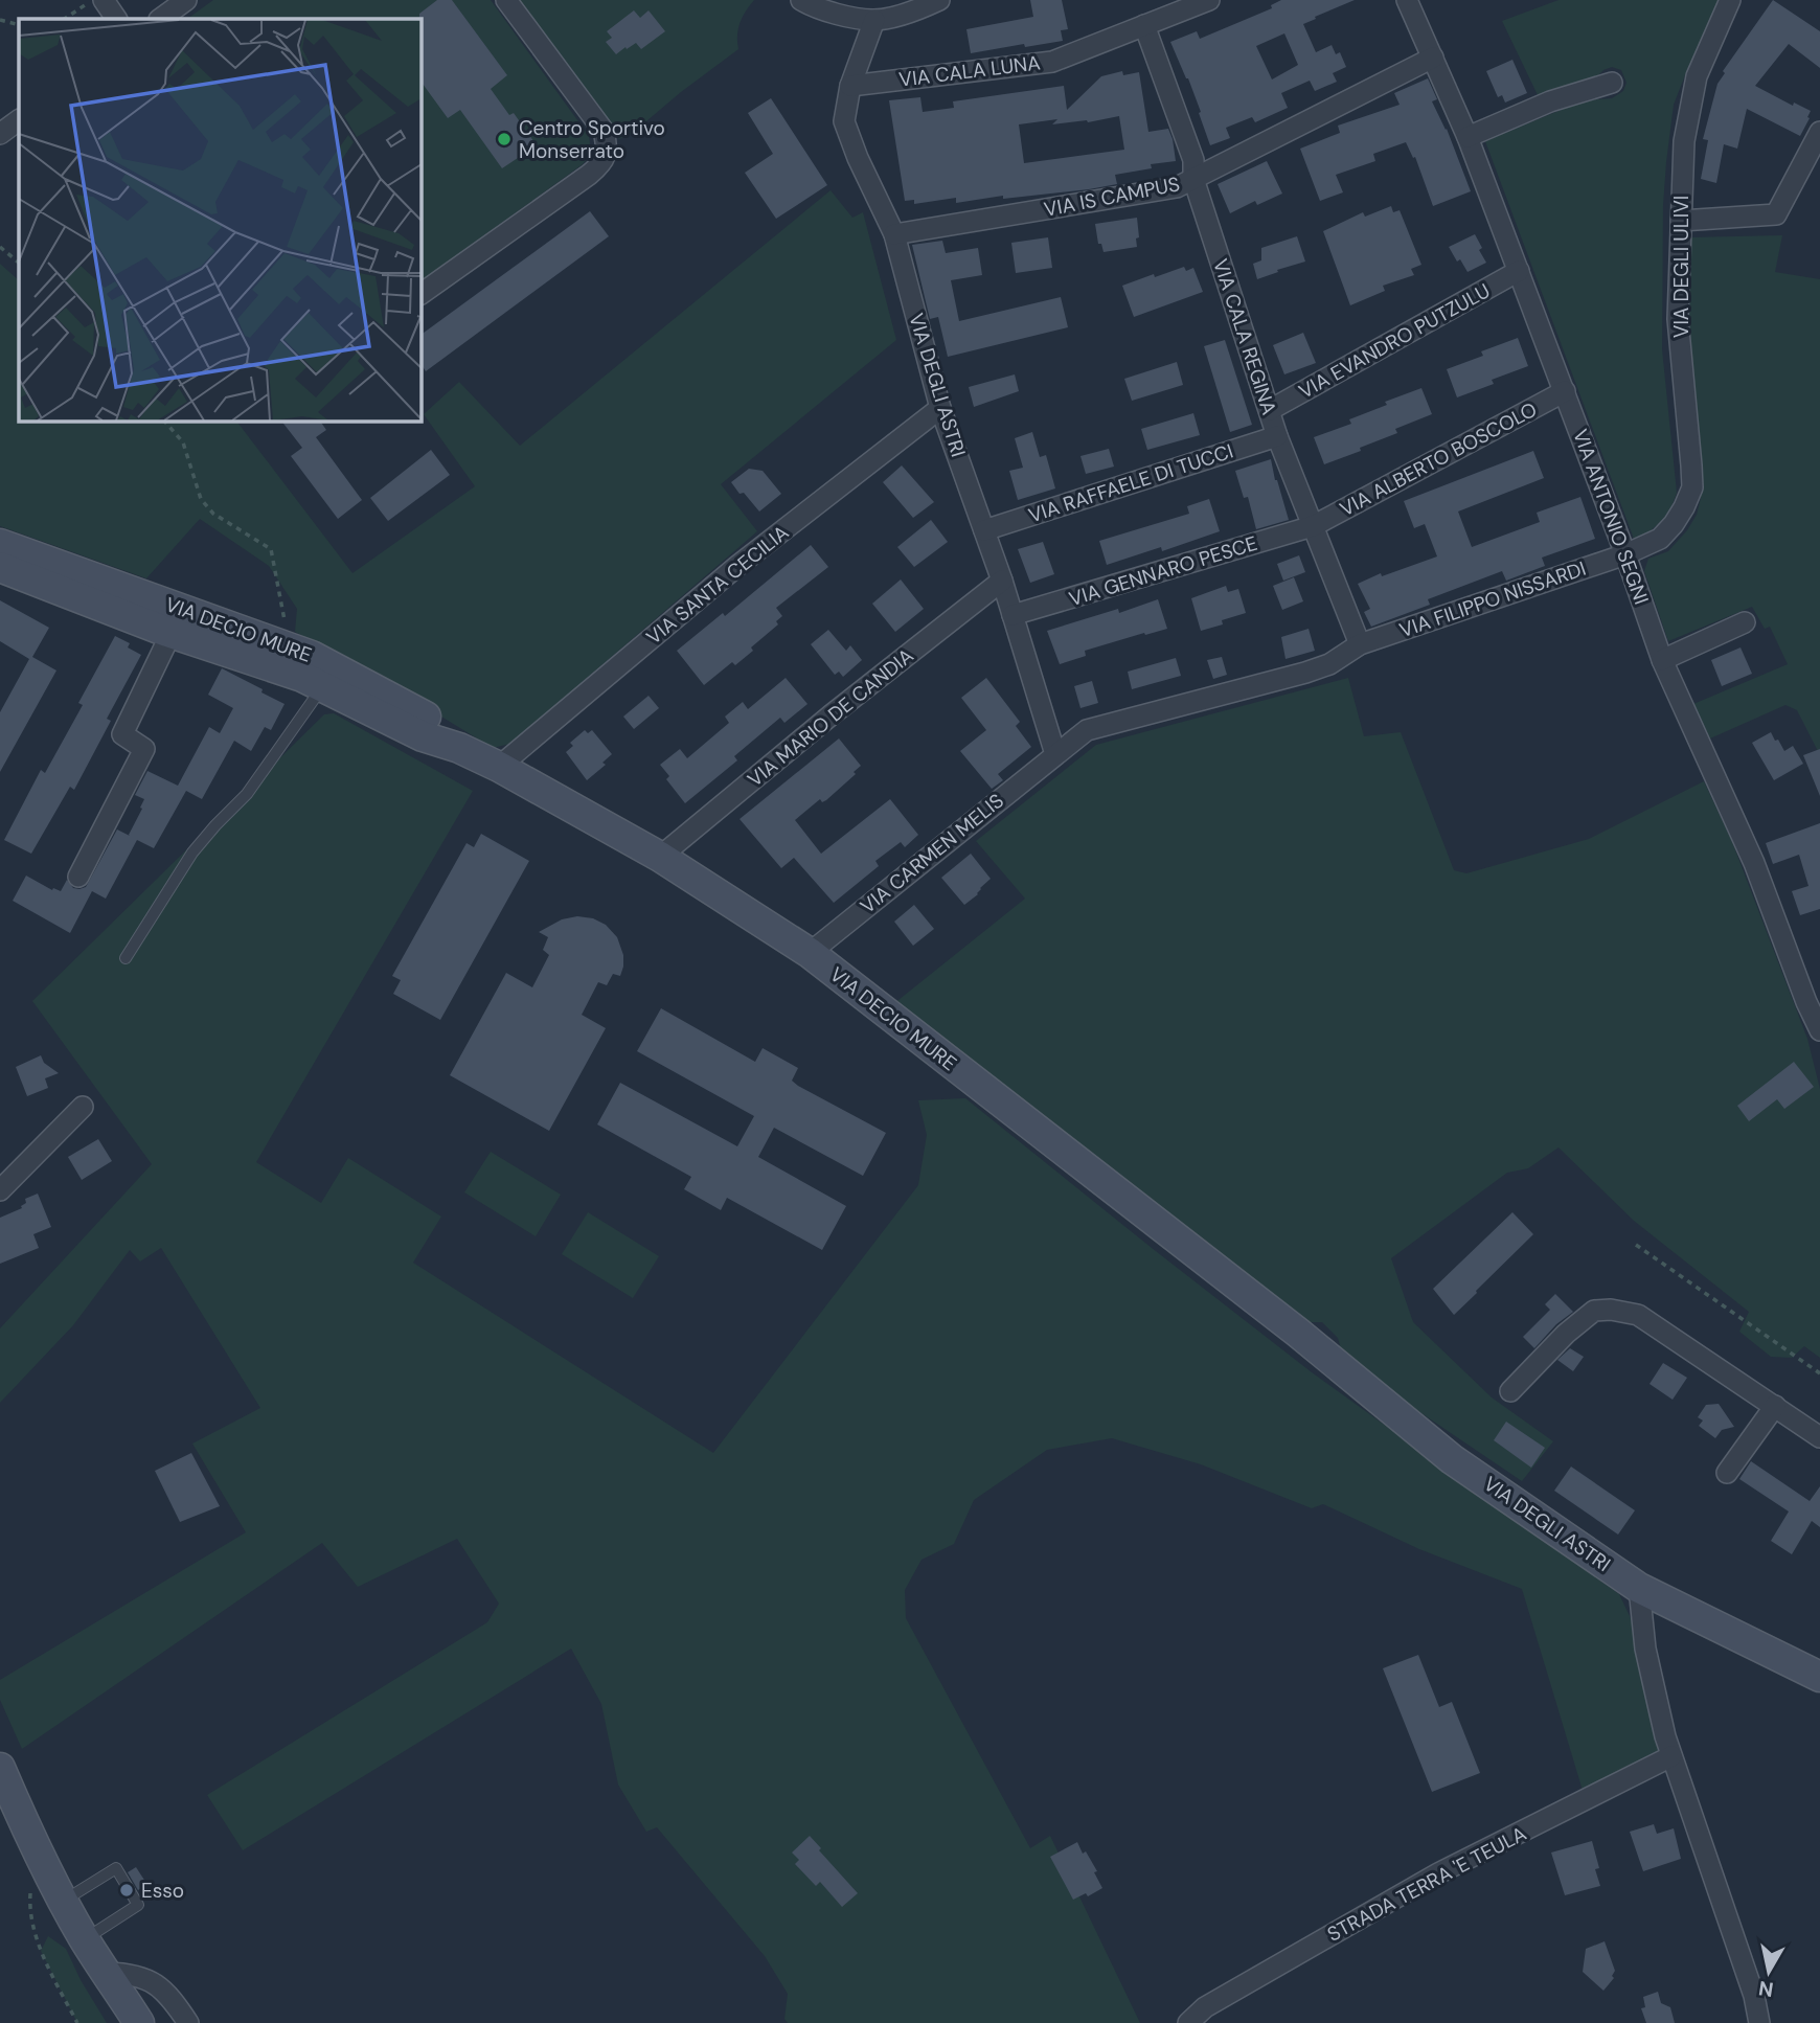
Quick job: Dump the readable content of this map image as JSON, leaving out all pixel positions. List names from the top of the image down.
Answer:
{
  "streets": {
    "street": [
      "VIA CALA LUNA",
      "VIA IS CAMPUS",
      "VIA DEGLI ULIVI",
      "VIA CALA REGINA",
      "VIA EVANDRO PUTZULU",
      "VIA DEGLI ASTRI",
      "VIA ALBERTO BOSCOLO",
      "VIA RAFFAELE DI TUCCI",
      "VIA ANTONIO SEGNI",
      "VIA GENNARO PESCE",
      "VIA SANTA CECILIA",
      "VIA FILIPPO NISSARDI",
      "VIA DECIO MURE",
      "VIA MARIO DE CANDIA",
      "VIA CARMEN MELIS",
      "STRADA TERRA 'E TEULA"
    ]
  },
  "crossings": [
    ["VIA CALA LUNA", "VIA CALA REGINA"],
    ["VIA CALA LUNA", "VIA DEGLI ASTRI"],
    ["VIA IS CAMPUS", "VIA CALA REGINA"],
    ["VIA IS CAMPUS", "VIA DEGLI ASTRI"],
    ["VIA IS CAMPUS", "VIA ANTONIO SEGNI"],
    ["VIA DEGLI ULIVI", "VIA ANTONIO SEGNI"],
    ["VIA DEGLI ULIVI", "VIA FILIPPO NISSARDI"],
    ["VIA CALA REGINA", "VIA EVANDRO PUTZULU"],
    ["VIA CALA REGINA", "VIA ALBERTO BOSCOLO"],
    ["VIA CALA REGINA", "VIA RAFFAELE DI TUCCI"],
    ["VIA CALA REGINA", "VIA GENNARO PESCE"],
    ["VIA CALA REGINA", "VIA FILIPPO NISSARDI"],
    ["VIA EVANDRO PUTZULU", "VIA ANTONIO SEGNI"],
    ["VIA DEGLI ASTRI", "VIA RAFFAELE DI TUCCI"],
    ["VIA DEGLI ASTRI", "VIA GENNARO PESCE"],
    ["VIA DEGLI ASTRI", "VIA SANTA CECILIA"],
    ["VIA DEGLI ASTRI", "VIA FILIPPO NISSARDI"],
    ["VIA DEGLI ASTRI", "VIA DECIO MURE"],
    ["VIA DEGLI ASTRI", "VIA MARIO DE CANDIA"],
    ["VIA DEGLI ASTRI", "VIA CARMEN MELIS"],
    ["VIA ALBERTO BOSCOLO", "VIA ANTONIO SEGNI"],
    ["VIA ALBERTO BOSCOLO", "VIA GENNARO PESCE"],
    ["VIA ANTONIO SEGNI", "VIA FILIPPO NISSARDI"],
    ["VIA SANTA CECILIA", "VIA DECIO MURE"],
    ["VIA FILIPPO NISSARDI", "VIA CARMEN MELIS"],
    ["VIA DECIO MURE", "VIA MARIO DE CANDIA"],
    ["VIA DECIO MURE", "VIA CARMEN MELIS"]
  ],
  "places": ["Centro Sportivo Monserrato", "Esso"],
  "north": "bottom"
}
